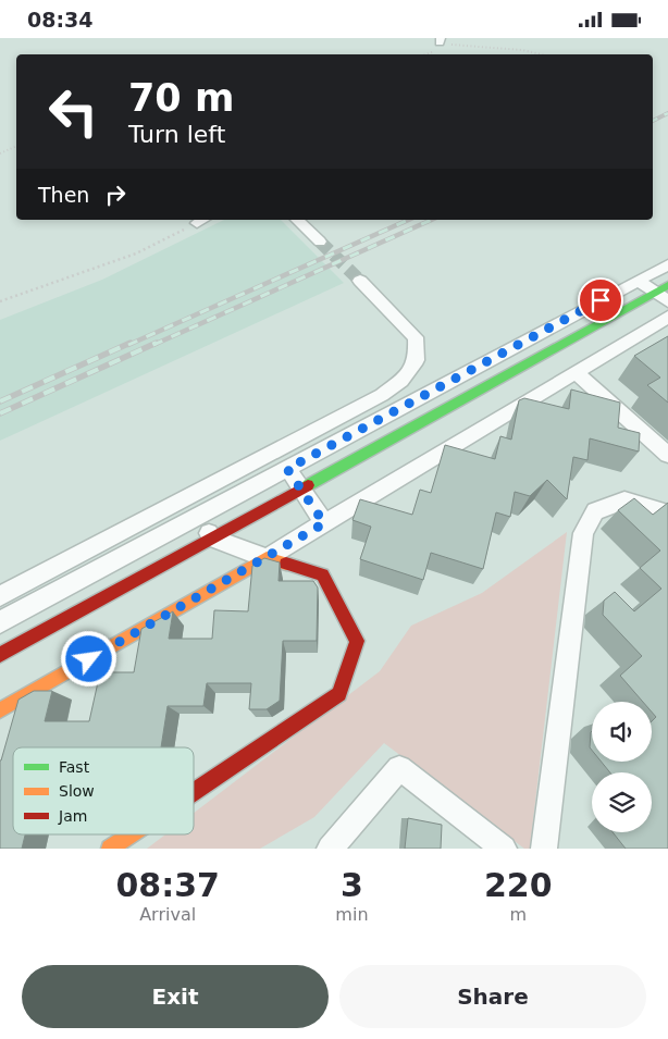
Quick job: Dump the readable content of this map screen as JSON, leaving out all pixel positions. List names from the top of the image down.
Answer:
{
  "legend": ["Fast", "Slow", "Jam"],
  "page": {
    "status": "08:34",
    "turn": ["70 m", "Turn left"],
    "then": "Then",
    "eta": [
      "08:37",
      "Arrival",
      "3",
      "min",
      "220",
      "m"
    ],
    "buttons": ["Exit", "Share"]
  }
}
